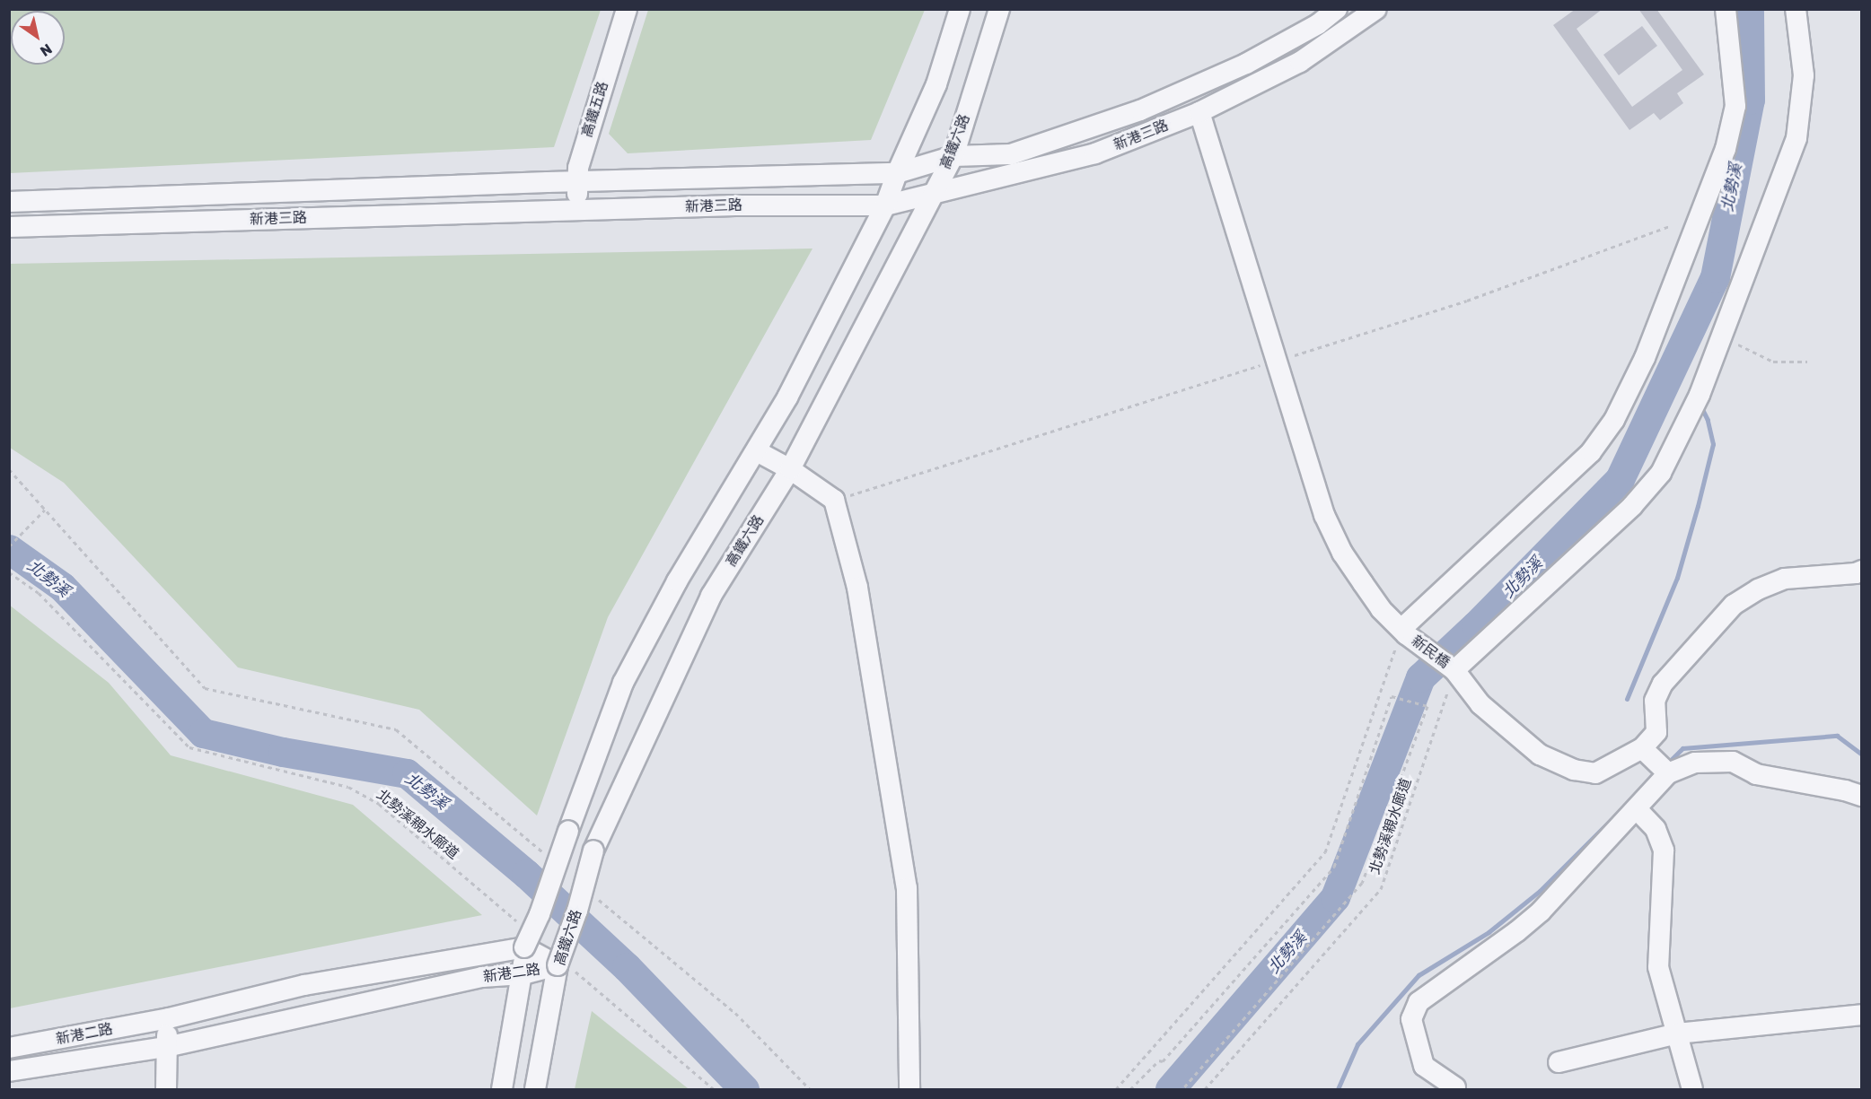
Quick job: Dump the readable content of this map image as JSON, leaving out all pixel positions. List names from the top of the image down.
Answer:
{
  "streets": {
    "street": [
      "高鐵五路",
      "新港三路",
      "高鐵六路",
      "新民橋",
      "新港二路"
    ],
    "path": ["北勢溪親水廊道"]
  },
  "crossings": [
    ["高鐵五路", "新港三路"],
    ["新港三路", "高鐵六路"],
    ["新港三路", "新民橋"],
    ["高鐵六路", "新港二路"],
    ["新民橋", "北勢溪親水廊道"]
  ],
  "water": ["北勢溪"],
  "north": "bottom right"
}
